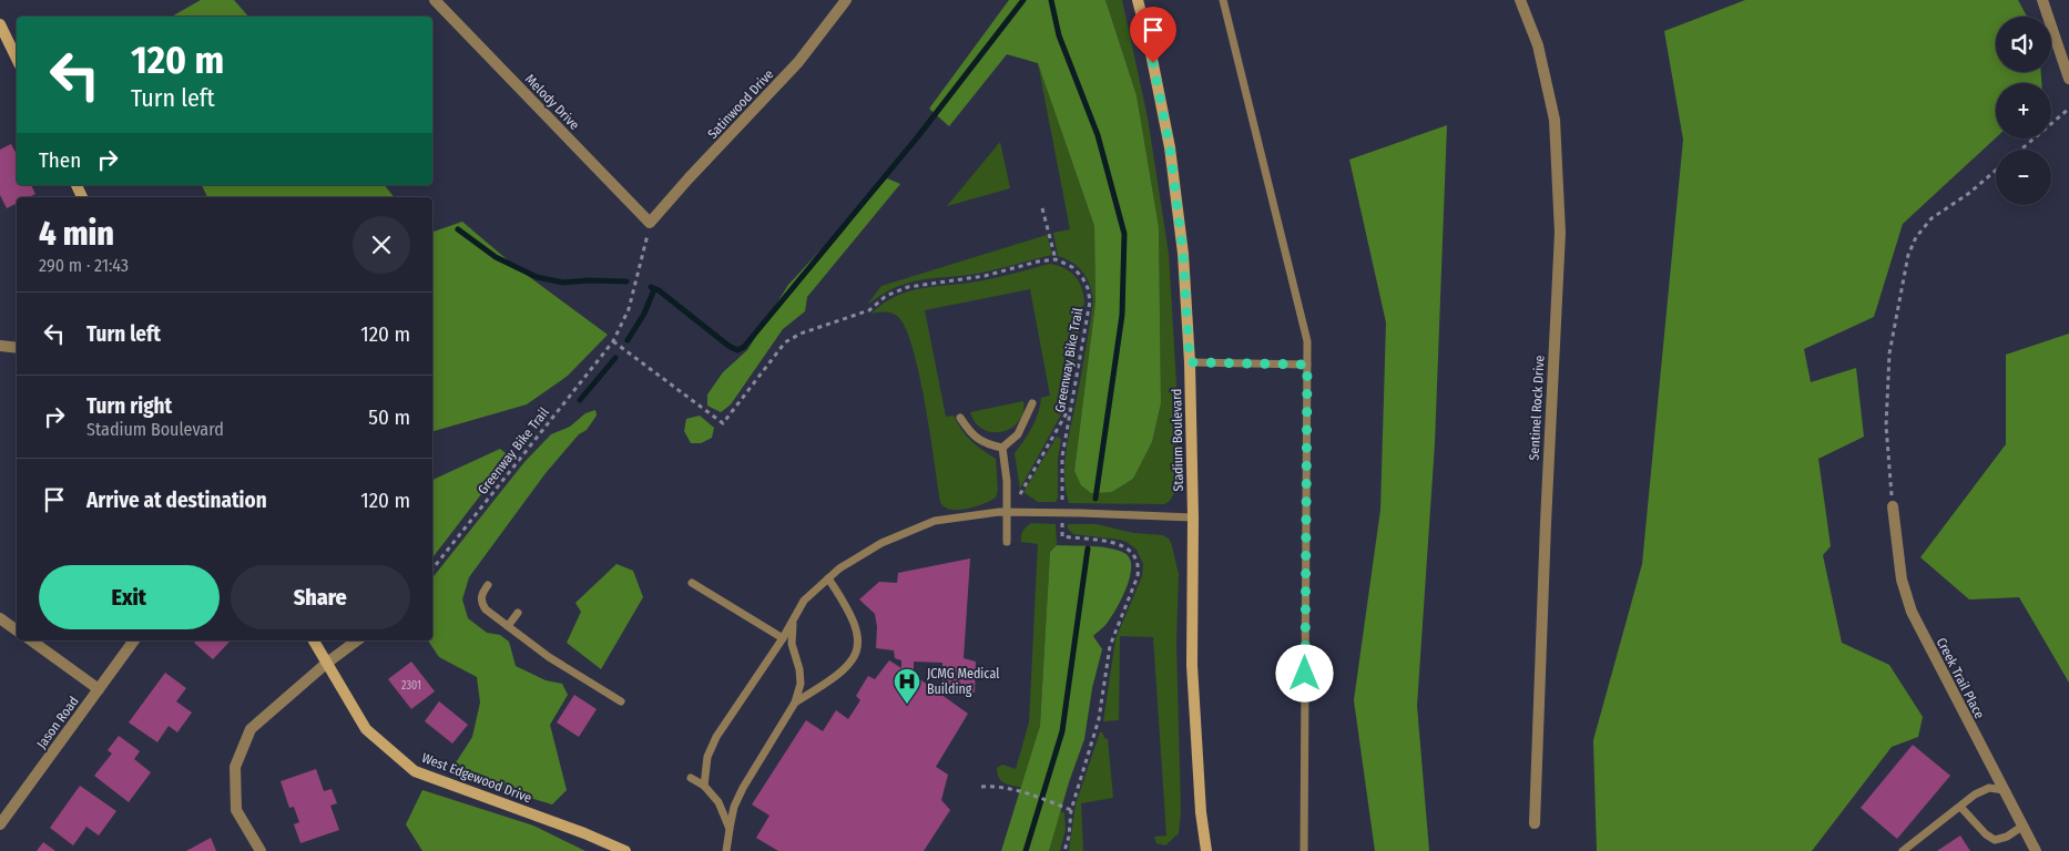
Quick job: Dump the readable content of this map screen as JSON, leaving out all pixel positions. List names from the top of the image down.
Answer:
{
  "streets": {
    "main road": ["Stadium Boulevard", "West Edgewood Drive"],
    "street": [
      "Melody Drive",
      "Satinwood Drive",
      "Sentinel Rock Drive",
      "Creek Trail Place",
      "Jason Road"
    ],
    "path": ["Greenway Bike Trail"]
  },
  "crossings": [
    ["Melody Drive", "Satinwood Drive"],
    ["Melody Drive", "Greenway Bike Trail"],
    ["Satinwood Drive", "Greenway Bike Trail"]
  ],
  "places": {
    "hospital": ["JCMG Medical Building"]
  },
  "house_numbers": ["2301"],
  "page": {
    "map_buttons": ["+", "−"],
    "turn": ["120 m", "Turn left"],
    "then": "Then",
    "heading": ["4 min", "290 m · 21:43"],
    "list": [
      {
        "name": "Turn left",
        "value": "120 m"
      },
      {
        "name": "Turn right",
        "note": "Stadium Boulevard",
        "value": "50 m"
      },
      {
        "name": "Arrive at destination",
        "value": "120 m"
      }
    ],
    "buttons": ["Exit", "Share"]
  }
}
